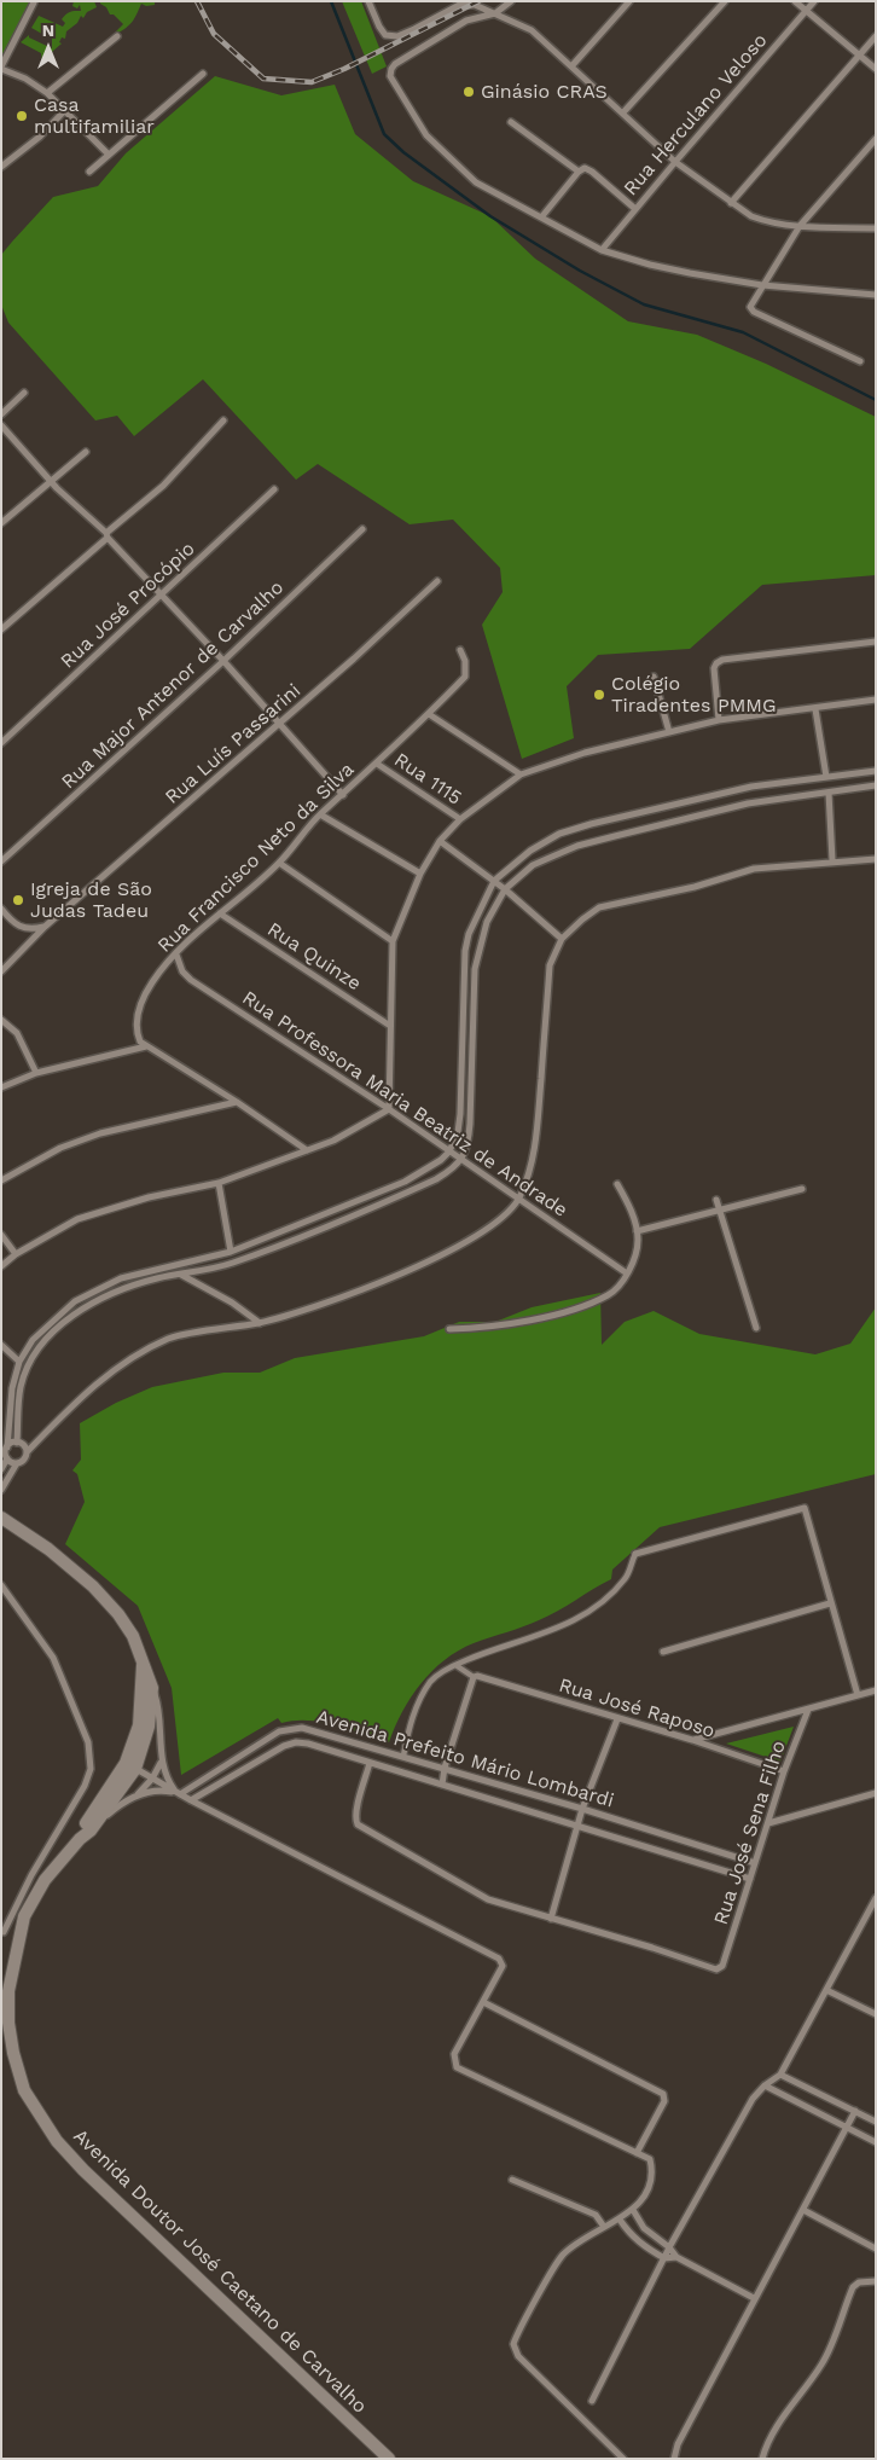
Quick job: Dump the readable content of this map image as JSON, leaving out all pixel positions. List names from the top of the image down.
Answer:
{
  "streets": {
    "main road": ["Avenida Doutor José Caetano de Carvalho"],
    "street": [
      "Rua Herculano Veloso",
      "Rua José Procópio",
      "Rua Major Antenor de Carvalho",
      "Rua Luís Passarini",
      "Rua 1115",
      "Rua Francisco Neto da Silva",
      "Rua Quinze",
      "Rua Professora Maria Beatriz de Andrade",
      "Rua José Raposo",
      "Avenida Prefeito Mário Lombardi",
      "Rua José Sena Filho"
    ]
  },
  "crossings": [
    ["Rua 1115", "Rua Francisco Neto da Silva"],
    ["Rua Francisco Neto da Silva", "Rua Quinze"],
    ["Rua Francisco Neto da Silva", "Rua Professora Maria Beatriz de Andrade"],
    ["Rua José Raposo", "Rua José Sena Filho"],
    ["Avenida Prefeito Mário Lombardi", "Rua José Sena Filho"]
  ],
  "places": [
    "Ginásio CRAS",
    "Casa multifamiliar",
    "Colégio Tiradentes PMMG",
    "Igreja de São Judas Tadeu"
  ],
  "north": "top"
}
